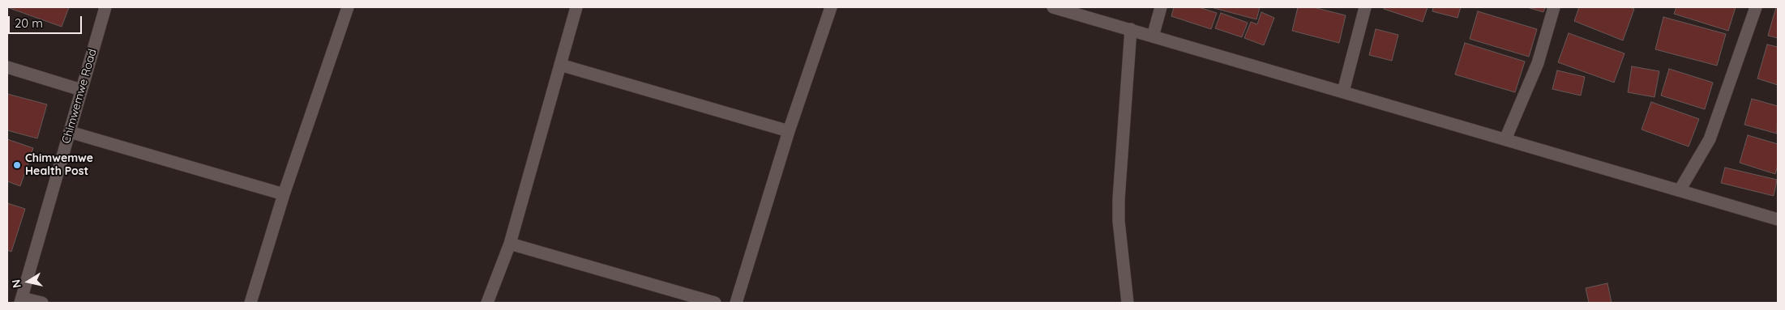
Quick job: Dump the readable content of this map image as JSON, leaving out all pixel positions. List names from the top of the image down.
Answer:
{
  "streets": {
    "street": ["Chimwemwe Road"]
  },
  "places": ["Chimwemwe Health Post"],
  "scale_bar": "20 m",
  "north": "left"
}
